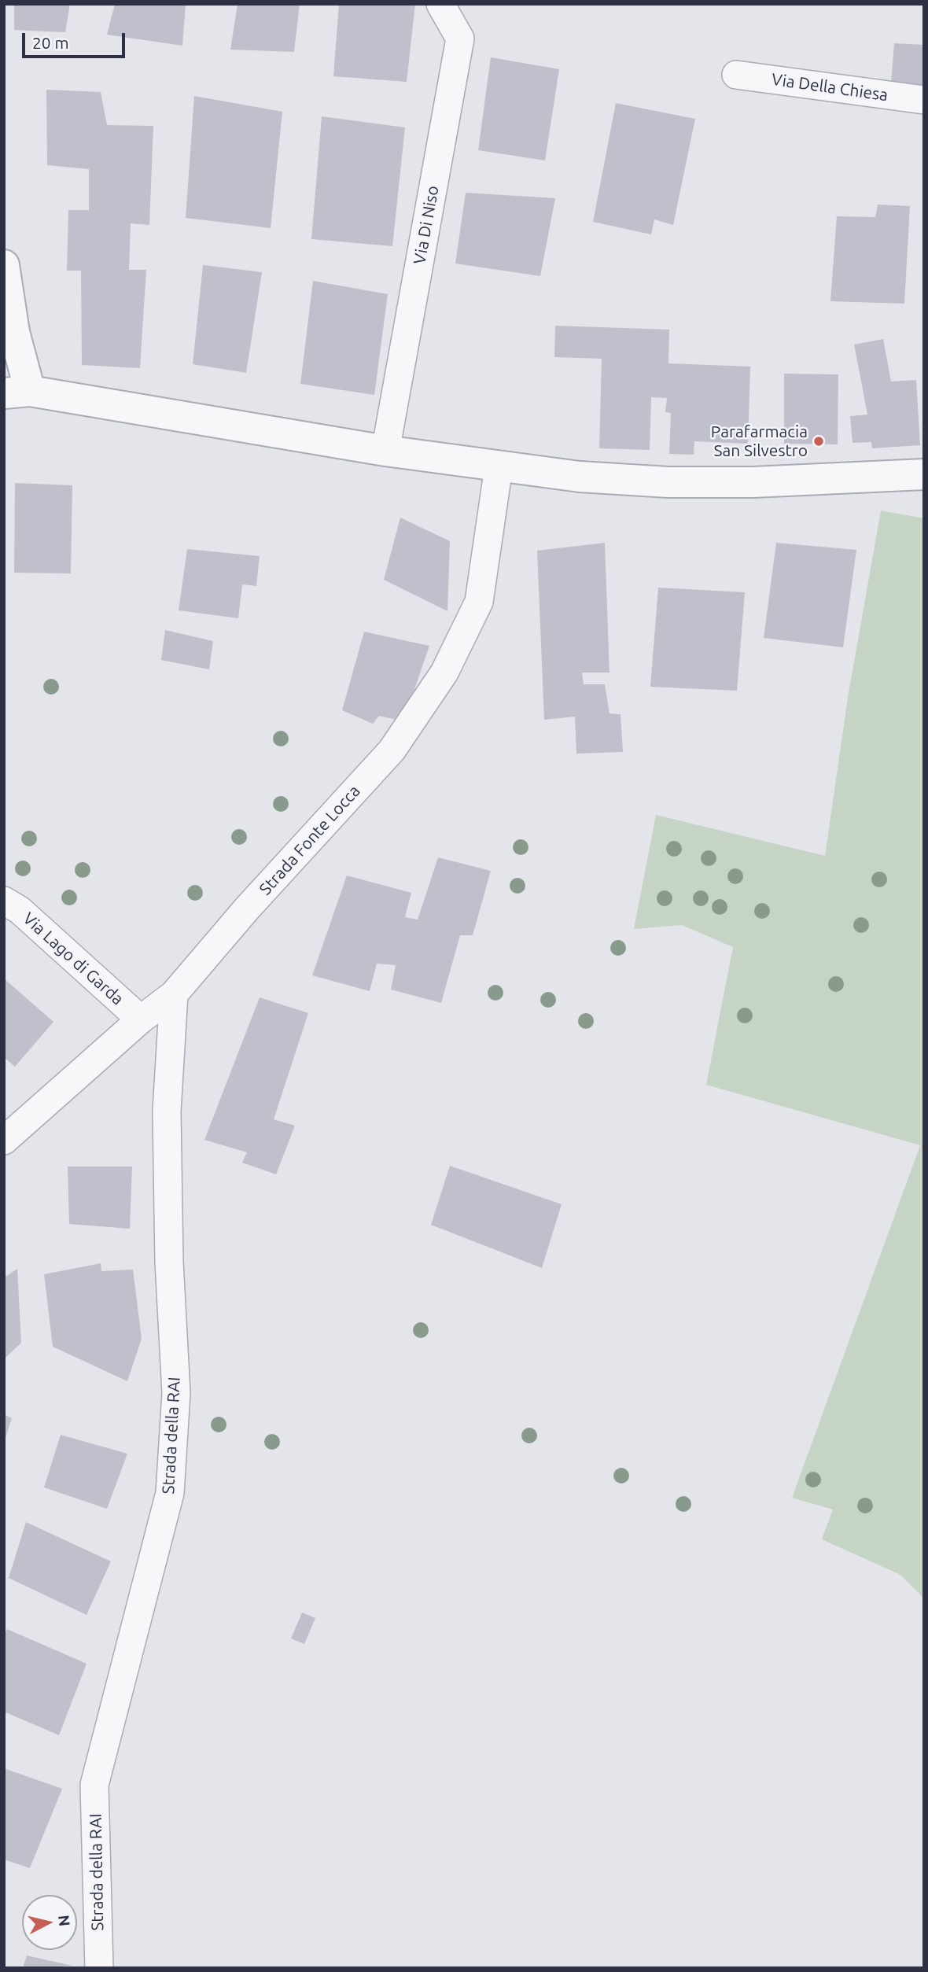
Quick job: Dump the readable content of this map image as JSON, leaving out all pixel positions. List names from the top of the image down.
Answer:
{
  "streets": {
    "street": [
      "Via Della Chiesa",
      "Via Di Niso",
      "Strada Fonte Locca",
      "Via Lago di Garda",
      "Strada della RAI"
    ]
  },
  "crossings": [
    ["Strada Fonte Locca", "Via Lago di Garda"],
    ["Strada Fonte Locca", "Strada della RAI"]
  ],
  "places": ["Parafarmacia San Silvestro"],
  "scale_bar": "20 m",
  "north": "right"
}
